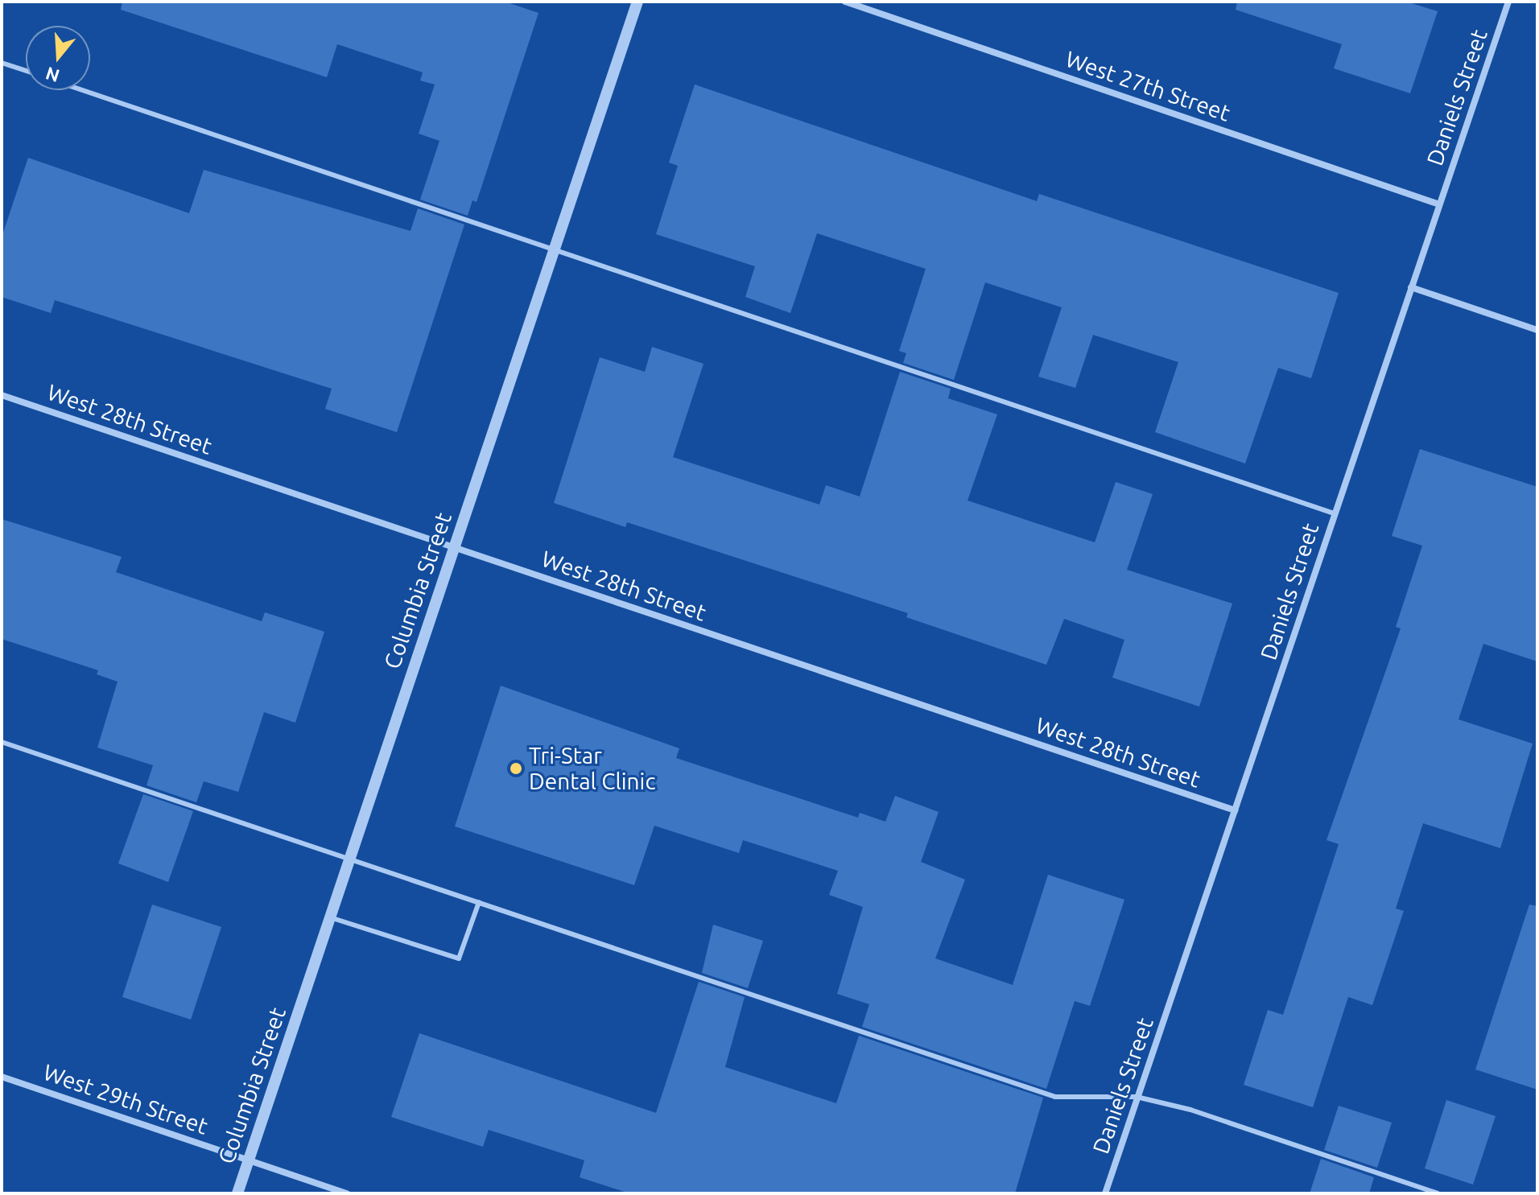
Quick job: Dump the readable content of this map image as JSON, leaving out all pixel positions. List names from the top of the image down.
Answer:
{
  "streets": {
    "street": [
      "West 27th Street",
      "Daniels Street",
      "West 28th Street",
      "Columbia Street",
      "West 29th Street"
    ]
  },
  "crossings": [
    ["West 27th Street", "Daniels Street"],
    ["Daniels Street", "West 28th Street"],
    ["West 28th Street", "Columbia Street"],
    ["Columbia Street", "West 29th Street"]
  ],
  "places": ["Tri-Star Dental Clinic"],
  "north": "bottom"
}
